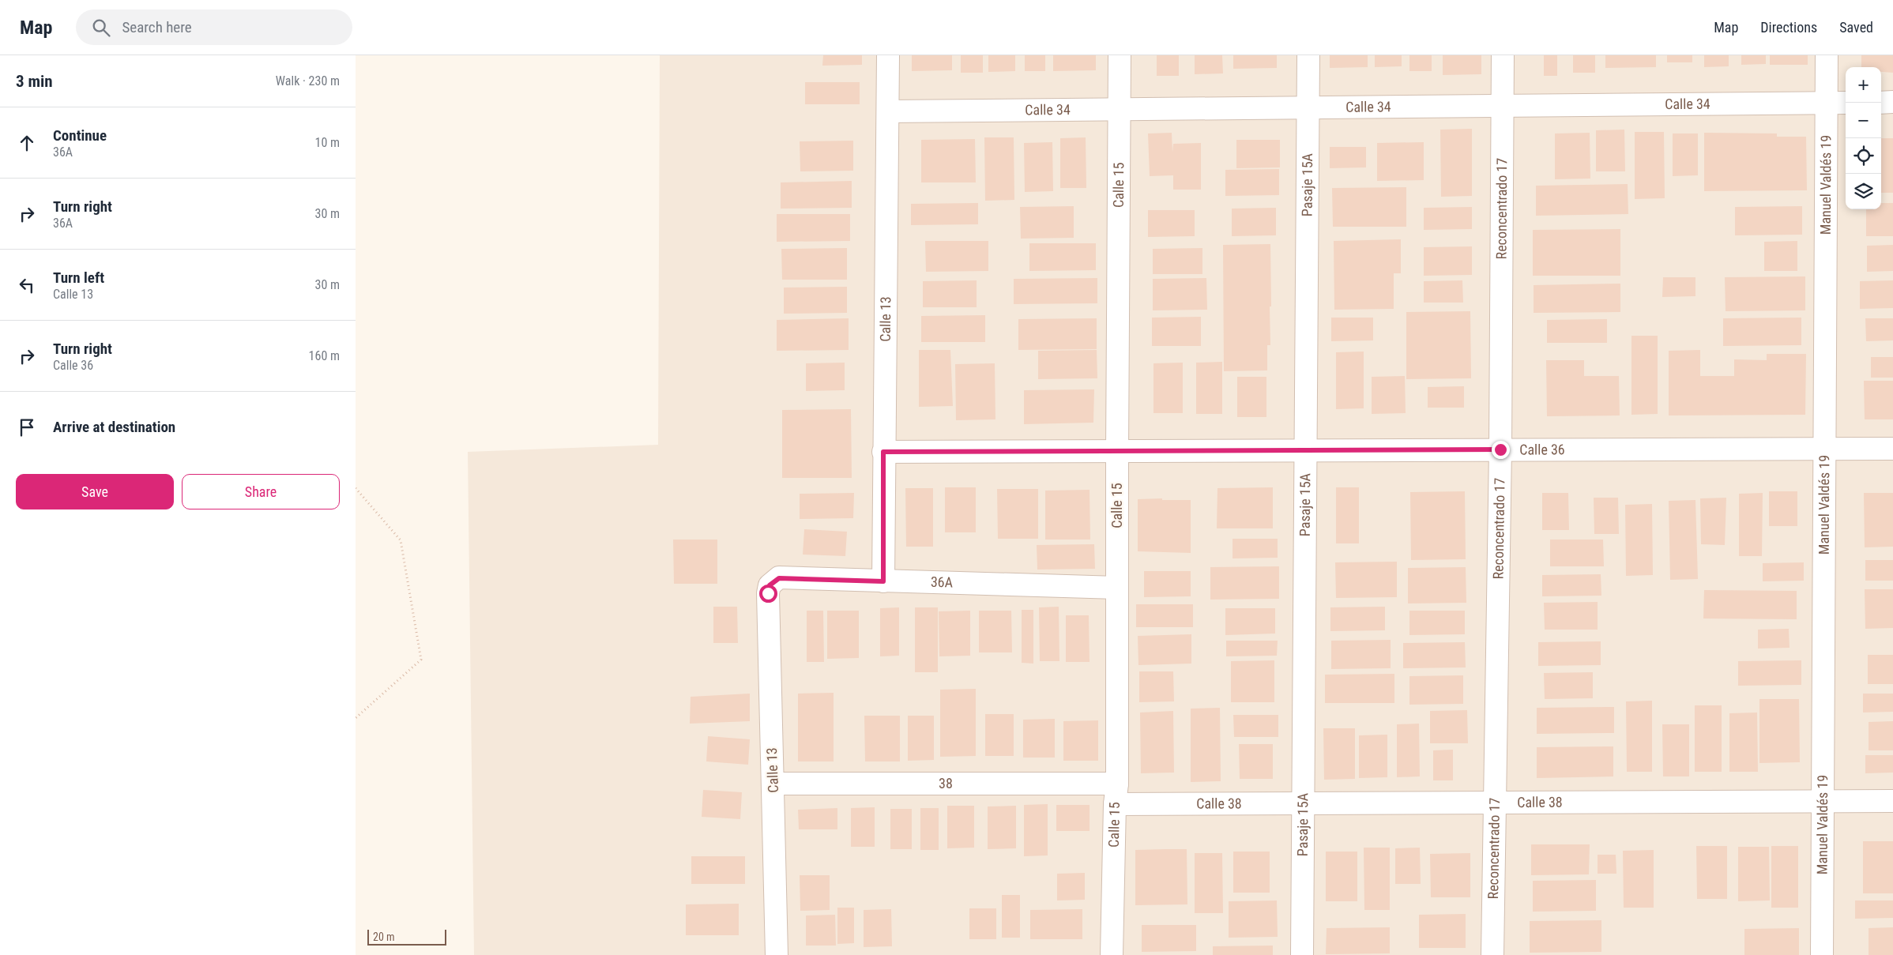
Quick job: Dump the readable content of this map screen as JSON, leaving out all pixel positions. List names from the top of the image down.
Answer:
{
  "streets": {
    "street": [
      "Calle 34",
      "Calle 15",
      "Pasaje 15A",
      "Manuel Valdés 19",
      "Reconcentrado 17",
      "Calle 13",
      "Calle 36",
      "36A",
      "38",
      "Calle 38"
    ]
  },
  "crossings": [
    ["Calle 34", "Calle 15"],
    ["Calle 34", "Pasaje 15A"],
    ["Calle 34", "Manuel Valdés 19"],
    ["Calle 34", "Reconcentrado 17"],
    ["Calle 34", "Calle 13"],
    ["Calle 15", "Calle 36"],
    ["Calle 15", "36A"],
    ["Calle 15", "38"],
    ["Calle 15", "Calle 38"],
    ["Pasaje 15A", "Calle 36"],
    ["Pasaje 15A", "Calle 38"],
    ["Manuel Valdés 19", "Calle 36"],
    ["Manuel Valdés 19", "Calle 38"],
    ["Reconcentrado 17", "Calle 36"],
    ["Reconcentrado 17", "Calle 38"],
    ["Calle 13", "Calle 36"],
    ["Calle 13", "36A"],
    ["Calle 13", "38"],
    ["38", "Calle 38"]
  ],
  "scale_bar": "20 m",
  "page": {
    "header": "Map",
    "search": "Search here",
    "nav": ["Map", "Directions", "Saved"],
    "heading": ["3 min", "Walk · 230 m"],
    "map_buttons": ["+", "−"],
    "list": [
      ["Continue", "36A", "10 m"],
      ["Turn right", "36A", "30 m"],
      ["Turn left", "Calle 13", "30 m"],
      ["Turn right", "Calle 36", "160 m"],
      "Arrive at destination"
    ],
    "buttons": ["Save", "Share"],
    "scale": "20 m"
  }
}
